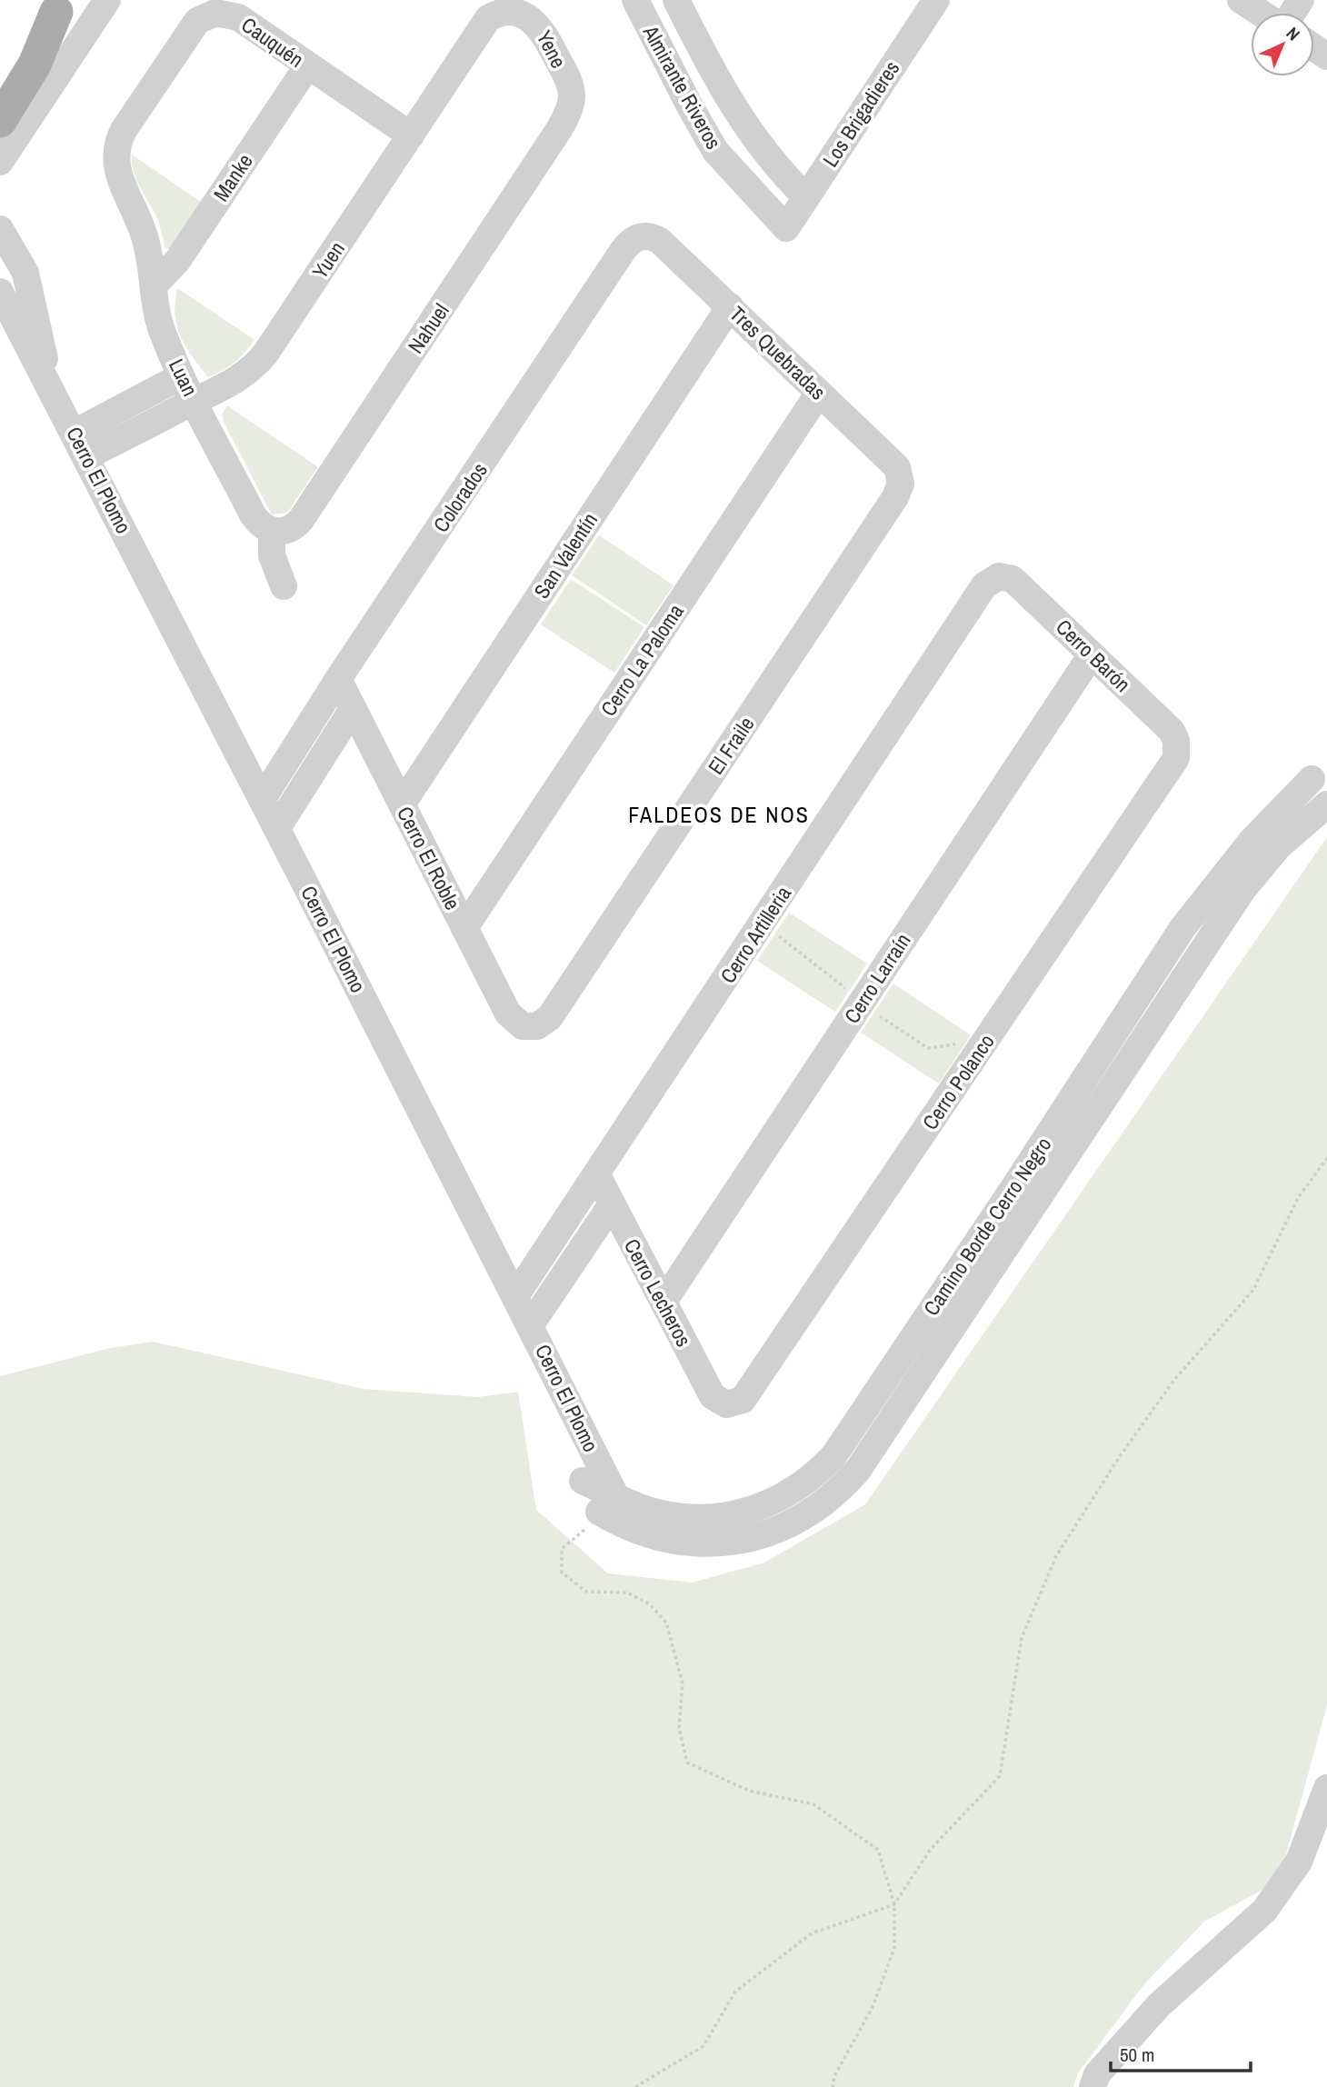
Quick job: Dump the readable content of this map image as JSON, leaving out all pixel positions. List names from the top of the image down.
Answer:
{
  "streets": {
    "street": [
      "Cauquén",
      "Yene",
      "Almirante Riveros",
      "Los Brigadieres",
      "Manke",
      "Yuen",
      "Nahuel",
      "Tres Quebradas",
      "Luan",
      "Cerro El Plomo",
      "Colorados",
      "San Valentín",
      "Cerro Barón",
      "Cerro La Paloma",
      "El Fraile",
      "Cerro El Roble",
      "Cerro Artilleria",
      "Cerro Larraín",
      "Cerro Polanco",
      "Camino Borde Cerro Negro",
      "Cerro Lecheros"
    ]
  },
  "crossings": [
    ["Cauquén", "Manke"],
    ["Cauquén", "Yuen"],
    ["Cauquén", "Luan"],
    ["Yene", "Yuen"],
    ["Yene", "Nahuel"],
    ["Almirante Riveros", "Los Brigadieres"],
    ["Manke", "Luan"],
    ["Yuen", "Luan"],
    ["Yuen", "Cerro El Plomo"],
    ["Nahuel", "Luan"],
    ["Tres Quebradas", "Colorados"],
    ["Tres Quebradas", "San Valentín"],
    ["Tres Quebradas", "Cerro La Paloma"],
    ["Tres Quebradas", "El Fraile"],
    ["Cerro El Plomo", "Colorados"],
    ["Cerro El Plomo", "Cerro Artilleria"],
    ["Cerro El Plomo", "Camino Borde Cerro Negro"],
    ["Colorados", "Cerro El Roble"],
    ["San Valentín", "Cerro El Roble"],
    ["Cerro Barón", "Cerro Artilleria"],
    ["Cerro Barón", "Cerro Larraín"],
    ["Cerro Barón", "Cerro Polanco"],
    ["Cerro La Paloma", "Cerro El Roble"],
    ["El Fraile", "Cerro El Roble"],
    ["Cerro Artilleria", "Cerro Lecheros"],
    ["Cerro Larraín", "Cerro Lecheros"],
    ["Cerro Polanco", "Cerro Lecheros"]
  ],
  "districts": ["FALDEOS DE NOS"],
  "scale_bar": "50 m",
  "north": "top right"
}
